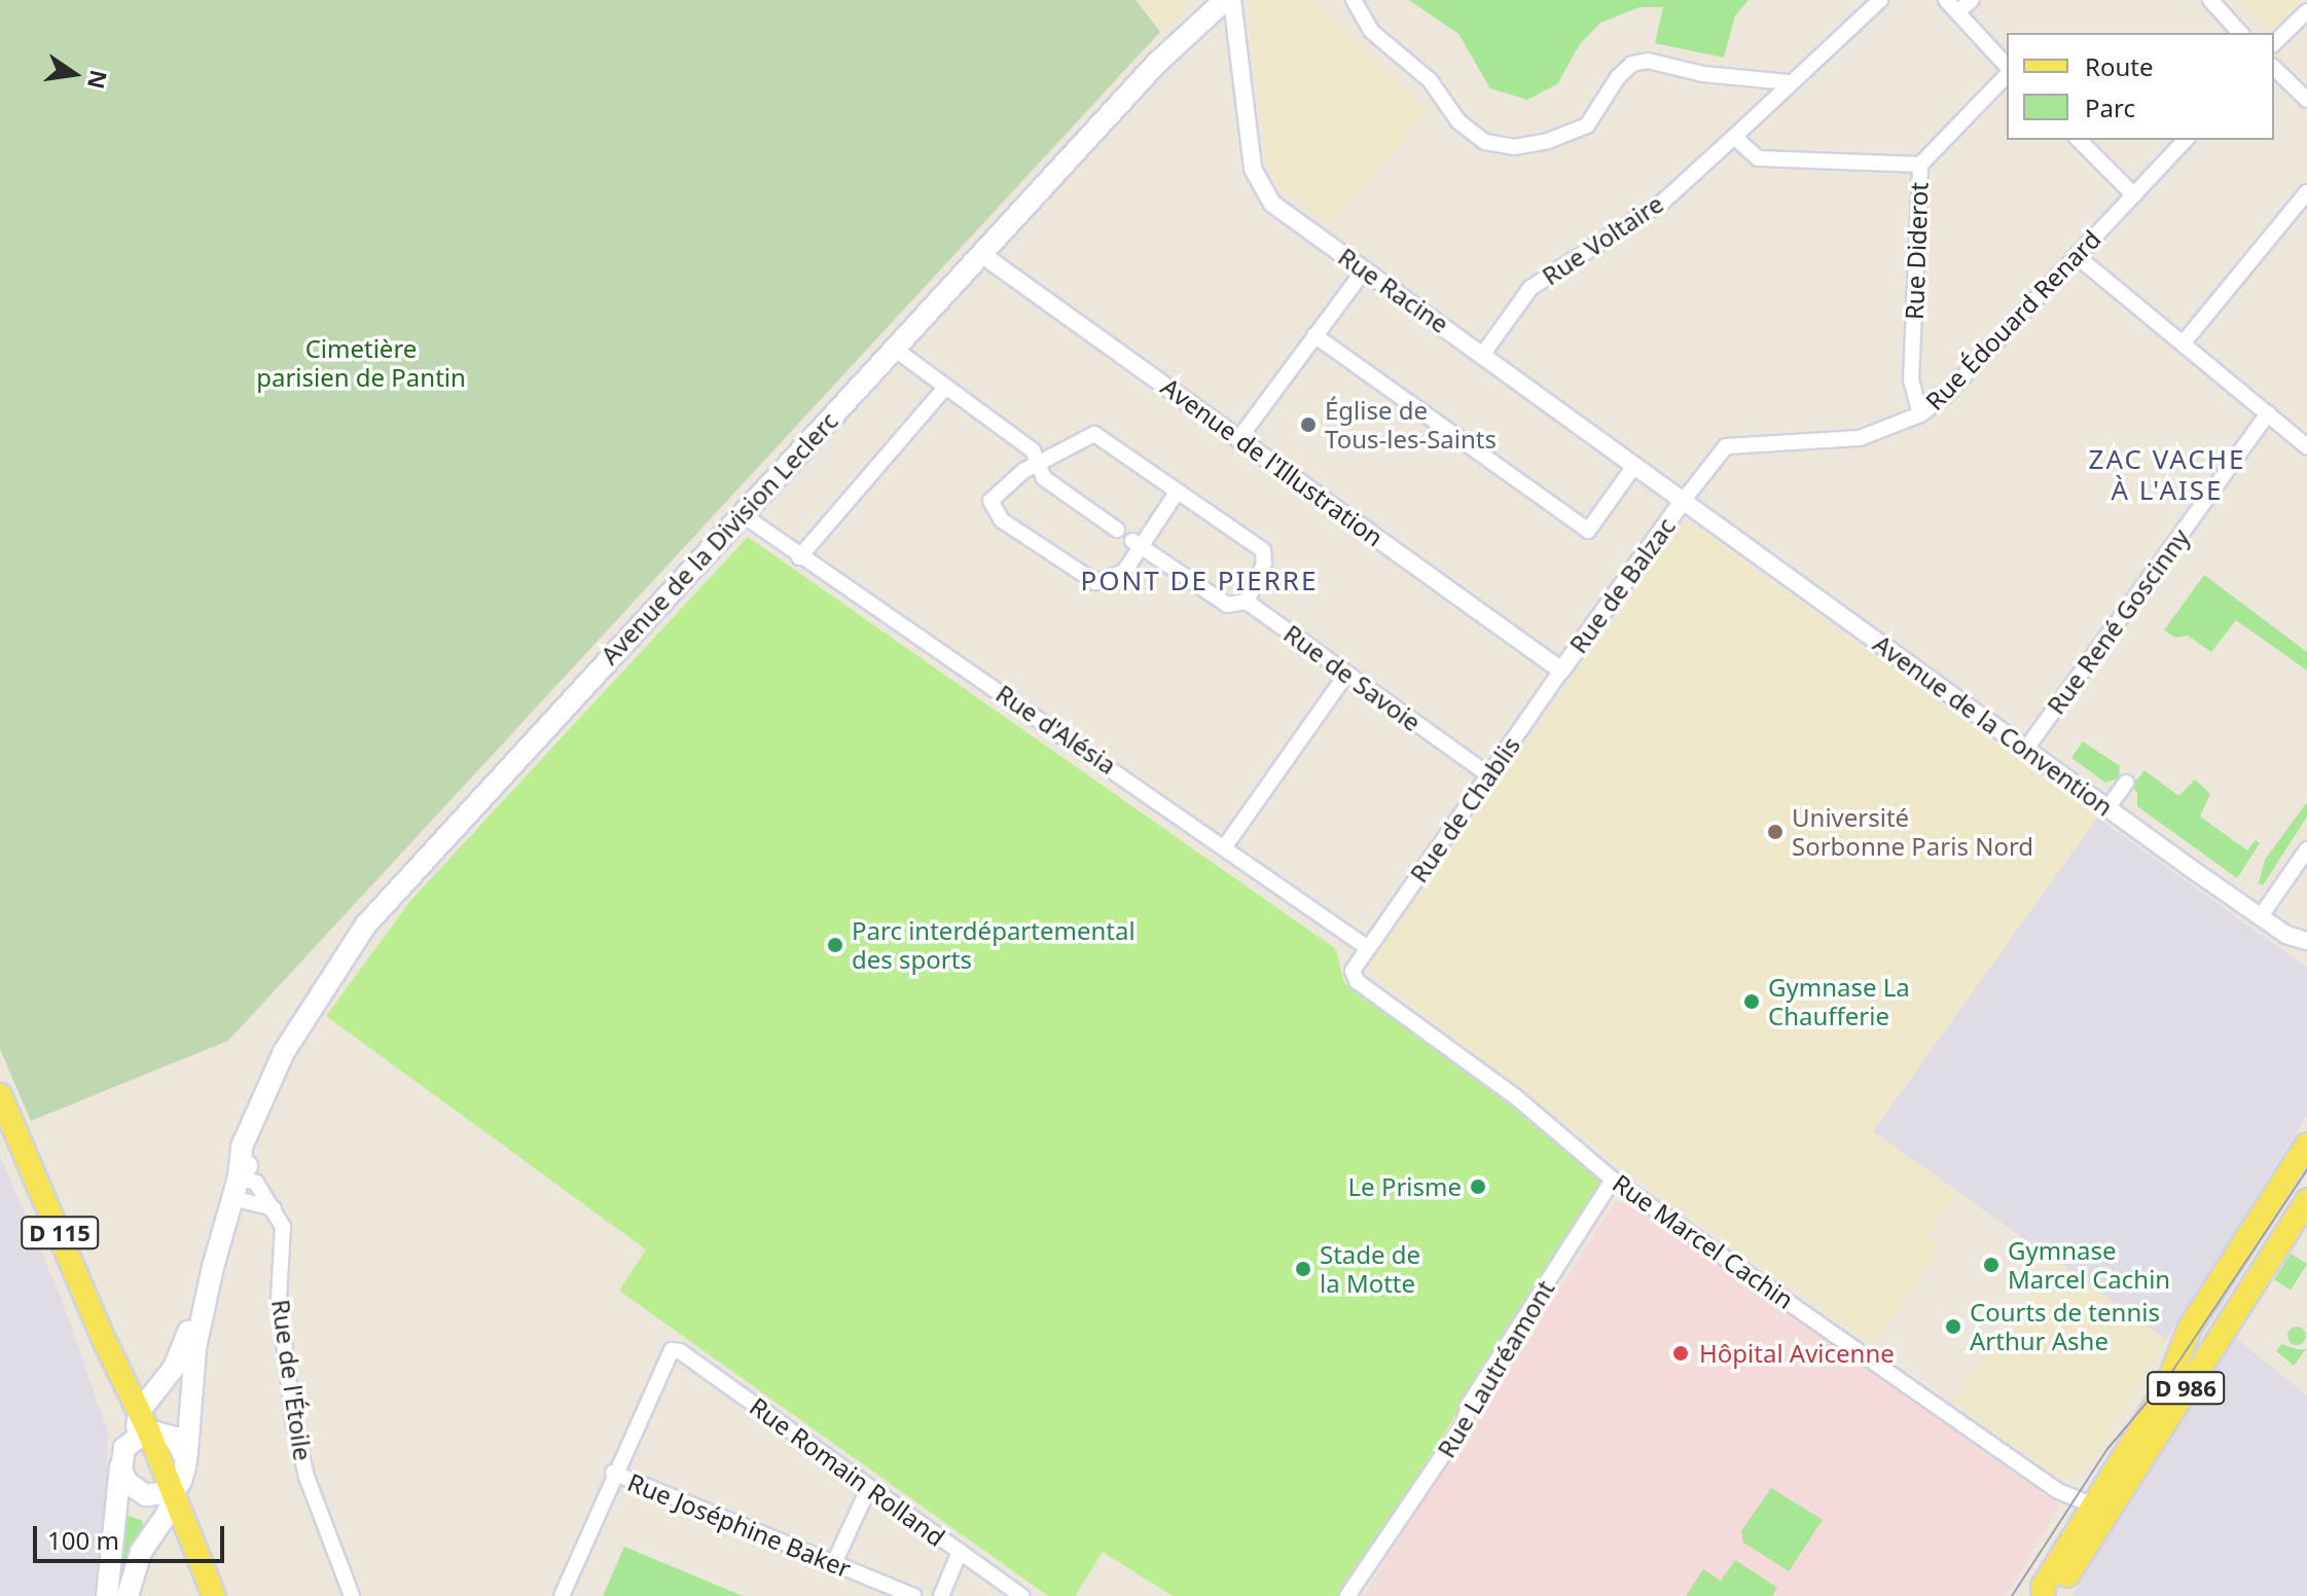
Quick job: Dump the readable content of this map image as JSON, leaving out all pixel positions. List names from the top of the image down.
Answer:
{
  "streets": {
    "main road": ["Avenue de la Division Leclerc", "D 115", "D 986"],
    "street": [
      "Rue Voltaire",
      "Rue Diderot",
      "Rue Racine",
      "Rue Édouard Renard",
      "Avenue de l'Illustration",
      "Rue de Balzac",
      "Rue René Goscinny",
      "Rue de Savoie",
      "Avenue de la Convention",
      "Rue d'Alésia",
      "Rue de Chablis",
      "Rue Marcel Cachin",
      "Rue Lautréamont",
      "Rue de l'Étoile",
      "Rue Romain Rolland",
      "Rue Joséphine Baker"
    ]
  },
  "crossings": [
    ["Rue Voltaire", "Rue Racine"],
    ["Rue Diderot", "Rue Édouard Renard"],
    ["Rue Racine", "Rue Édouard Renard"],
    ["Rue Racine", "Rue de Balzac"],
    ["Rue Racine", "Avenue de la Convention"],
    ["Rue Édouard Renard", "Rue de Balzac"],
    ["Rue Édouard Renard", "Avenue de la Convention"],
    ["Avenue de l'Illustration", "Avenue de la Division Leclerc"],
    ["Avenue de l'Illustration", "Rue de Balzac"],
    ["Avenue de l'Illustration", "Rue de Chablis"],
    ["Avenue de la Division Leclerc", "Rue d'Alésia"],
    ["Avenue de la Division Leclerc", "D 115"],
    ["Rue de Balzac", "Avenue de la Convention"],
    ["Rue de Balzac", "Rue de Chablis"],
    ["Rue René Goscinny", "Avenue de la Convention"],
    ["Rue de Savoie", "Rue de Chablis"],
    ["Rue d'Alésia", "Rue de Chablis"],
    ["Rue d'Alésia", "Rue Marcel Cachin"],
    ["Rue de Chablis", "Rue Marcel Cachin"],
    ["Rue Marcel Cachin", "Rue Lautréamont"],
    ["Rue Marcel Cachin", "D 986"],
    ["Rue Romain Rolland", "Rue Joséphine Baker"]
  ],
  "districts": ["ZAC VACHE À L'AISE", "PONT DE PIERRE"],
  "parks": ["Cimetière parisien de Pantin"],
  "places": [
    "Église de Tous-les-Saints",
    "Université Sorbonne Paris Nord",
    "Parc interdépartemental des sports",
    "Gymnase La Chaufferie",
    "Le Prisme",
    "Gymnase Marcel Cachin",
    "Stade de la Motte",
    "Courts de tennis Arthur Ashe",
    "Hôpital Avicenne"
  ],
  "legend": ["Route", "Parc"],
  "scale_bar": "100 m",
  "north": "right"
}
